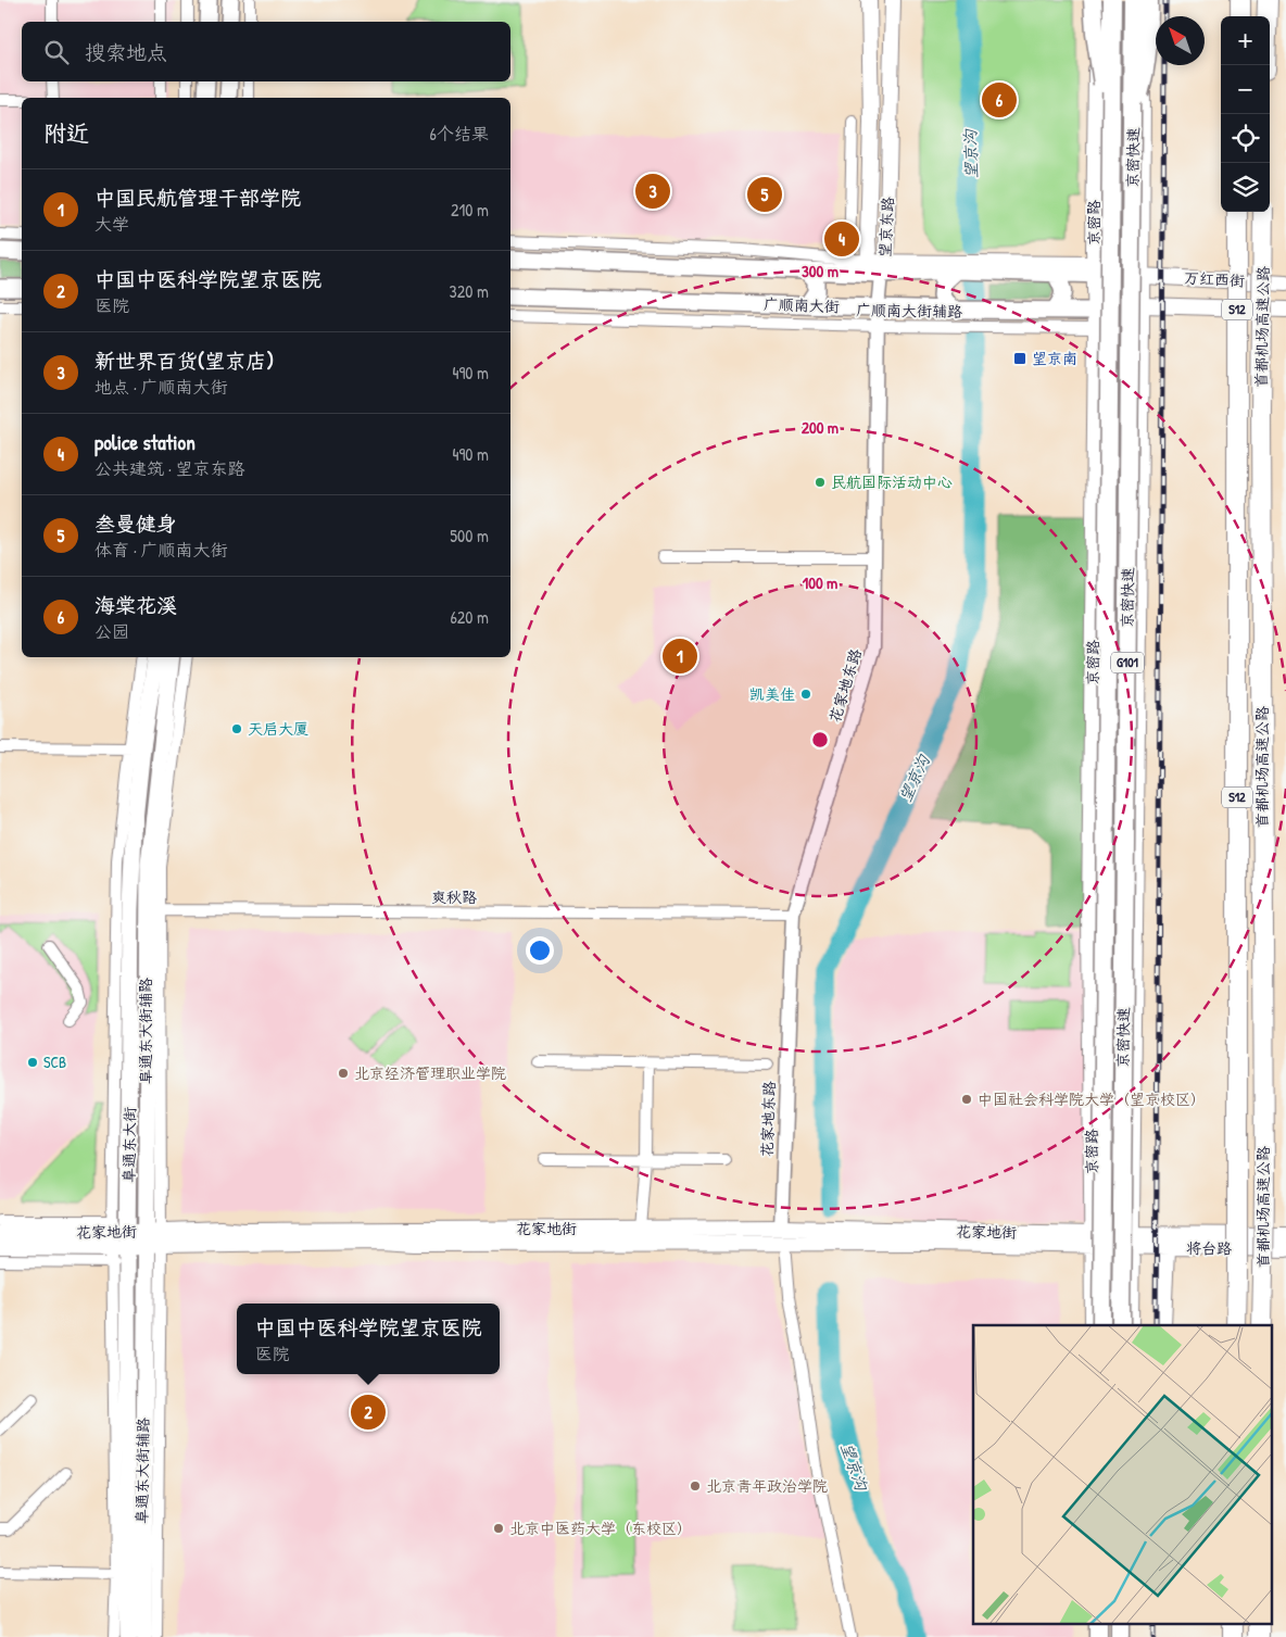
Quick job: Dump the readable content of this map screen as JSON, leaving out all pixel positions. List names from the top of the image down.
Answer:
{
  "streets": {
    "highway": [
      "京密快速",
      "S12",
      "首都机场高速公路",
      "G101"
    ],
    "main road": [
      "京密路",
      "望京东路",
      "万红西街",
      "广顺南大街",
      "阜通东大街",
      "花家地街",
      "将台路"
    ],
    "street": [
      "广顺南大街辅路",
      "花家地东路",
      "爽秋路",
      "阜通东大街辅路"
    ]
  },
  "crossings": [
    ["京密路", "广顺南大街"],
    ["京密路", "广顺南大街辅路"],
    ["京密路", "花家地街"],
    ["望京东路", "花家地东路"],
    ["万红西街", "广顺南大街"],
    ["万红西街", "广顺南大街辅路"],
    ["万红西街", "G101"],
    ["广顺南大街", "广顺南大街辅路"],
    ["广顺南大街", "G101"],
    ["广顺南大街", "花家地东路"],
    ["广顺南大街辅路", "G101"],
    ["广顺南大街辅路", "花家地东路"],
    ["G101", "花家地街"],
    ["G101", "将台路"],
    ["花家地东路", "爽秋路"],
    ["花家地东路", "花家地街"],
    ["爽秋路", "阜通东大街辅路"],
    ["爽秋路", "阜通东大街"],
    ["阜通东大街辅路", "阜通东大街"],
    ["阜通东大街辅路", "花家地街"],
    ["阜通东大街", "花家地街"],
    ["花家地街", "将台路"]
  ],
  "water": ["望京沟"],
  "places": {
    "transit": ["望京南"],
    "other": [
      "民航国际活动中心",
      "凯美佳",
      "天启大厦",
      "SCB",
      "北京经济管理职业学院",
      "中国社会科学院大学（望京校区）",
      "北京青年政治学院",
      "北京中医药大学（东校区）"
    ]
  },
  "north": "top left",
  "page": {
    "map_buttons": ["+", "−"],
    "search": "搜索地点",
    "pins": [
      "6",
      "3",
      "5",
      "4",
      "1",
      "2"
    ],
    "heading": ["附近", "6个结果"],
    "list": [
      {
        "mark": "1",
        "name": "中国民航管理干部学院",
        "note": "大学",
        "value": "210 m"
      },
      {
        "mark": "2",
        "name": "中国中医科学院望京医院",
        "note": "医院",
        "value": "320 m"
      },
      {
        "mark": "3",
        "name": "新世界百货(望京店)",
        "note": "地点 · 广顺南大街",
        "value": "490 m"
      },
      {
        "mark": "4",
        "name": "police station",
        "note": "公共建筑 · 望京东路",
        "value": "490 m"
      },
      {
        "mark": "5",
        "name": "叁曼健身",
        "note": "体育 · 广顺南大街",
        "value": "500 m"
      },
      {
        "mark": "6",
        "name": "海棠花溪",
        "note": "公园",
        "value": "620 m"
      }
    ],
    "popup": ["中国中医科学院望京医院", "医院"]
  },
  "rings": ["300 m", "200 m", "100 m"]
}
